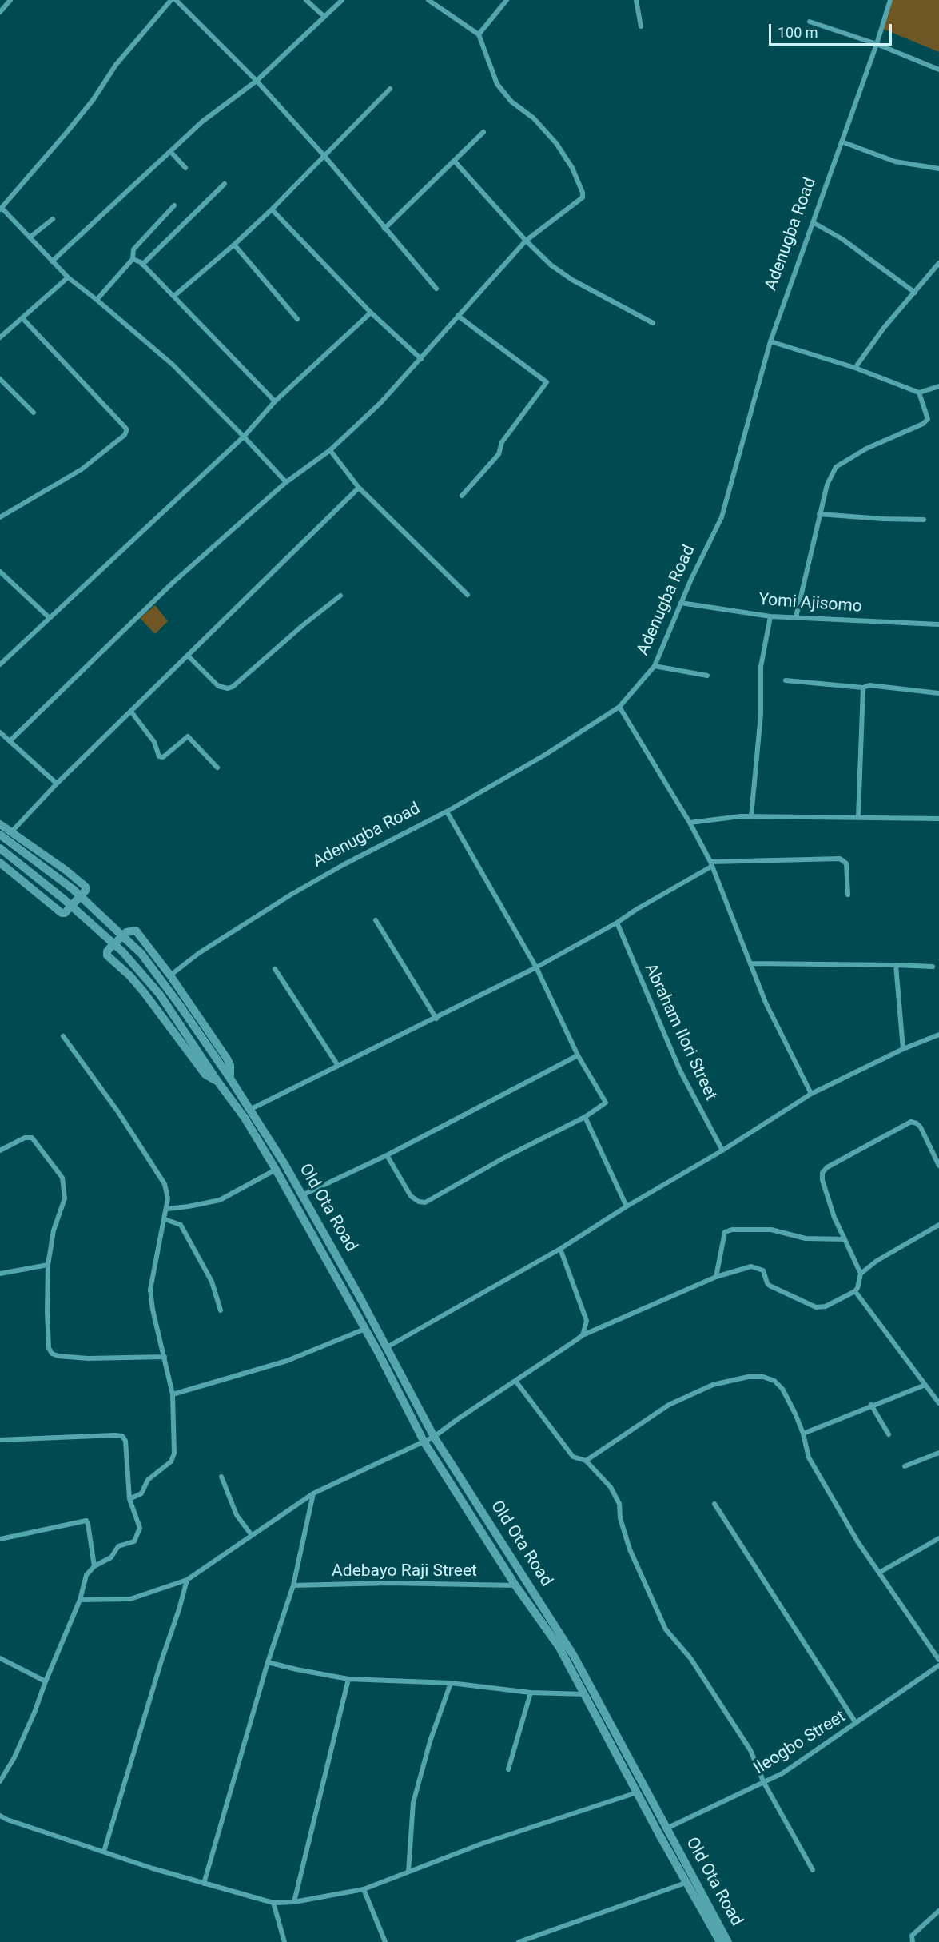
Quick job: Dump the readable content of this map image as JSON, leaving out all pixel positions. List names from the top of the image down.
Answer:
{
  "streets": {
    "street": [
      "Adenugba Road",
      "Yomi Ajisomo",
      "Abraham Ilori Street",
      "Old Ota Road",
      "Adebayo Raji Street",
      "Ileogbo Street"
    ]
  },
  "crossings": [
    ["Adenugba Road", "Yomi Ajisomo"],
    ["Old Ota Road", "Adebayo Raji Street"],
    ["Old Ota Road", "Ileogbo Street"]
  ],
  "scale_bar": "100 m"
}
